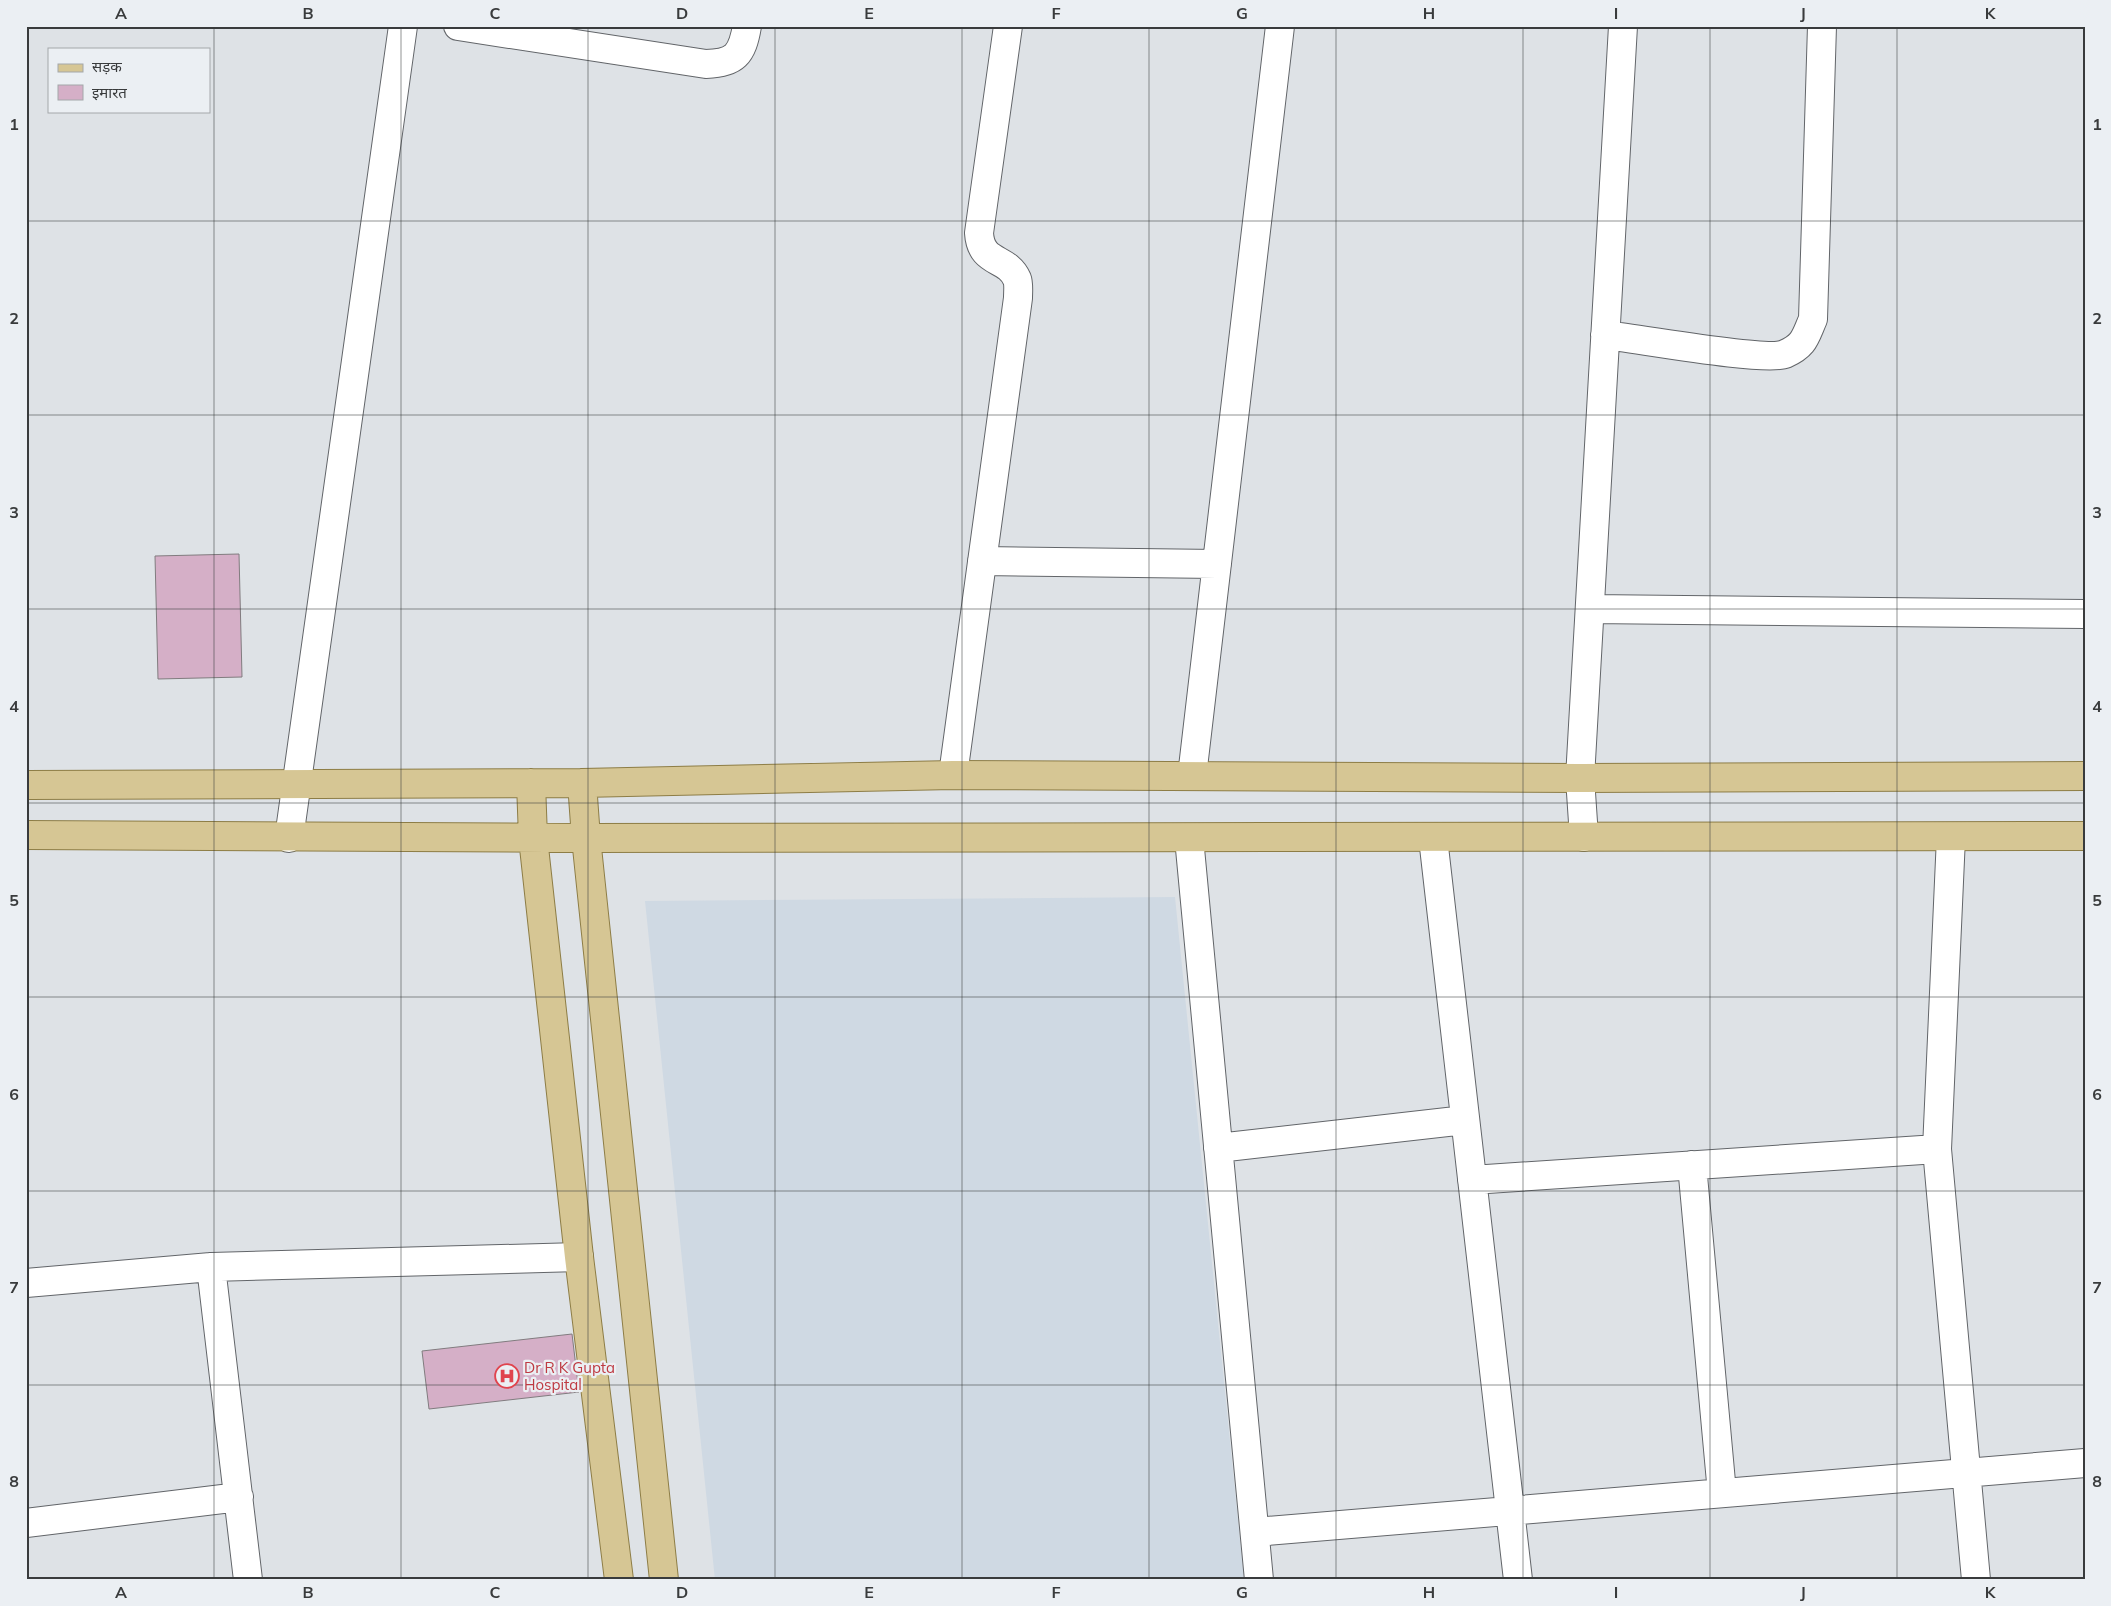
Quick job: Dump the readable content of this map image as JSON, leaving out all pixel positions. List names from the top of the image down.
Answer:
{
  "places": {
    "hospital": ["Dr R K Gupta Hospital"]
  },
  "legend": ["सड़क", "इमारत"],
  "grid": {
    "columns": [
      "A",
      "B",
      "C",
      "D",
      "E",
      "F",
      "G",
      "H",
      "I",
      "J",
      "K"
    ],
    "rows": [
      "1",
      "2",
      "3",
      "4",
      "5",
      "6",
      "7",
      "8"
    ]
  }
}
